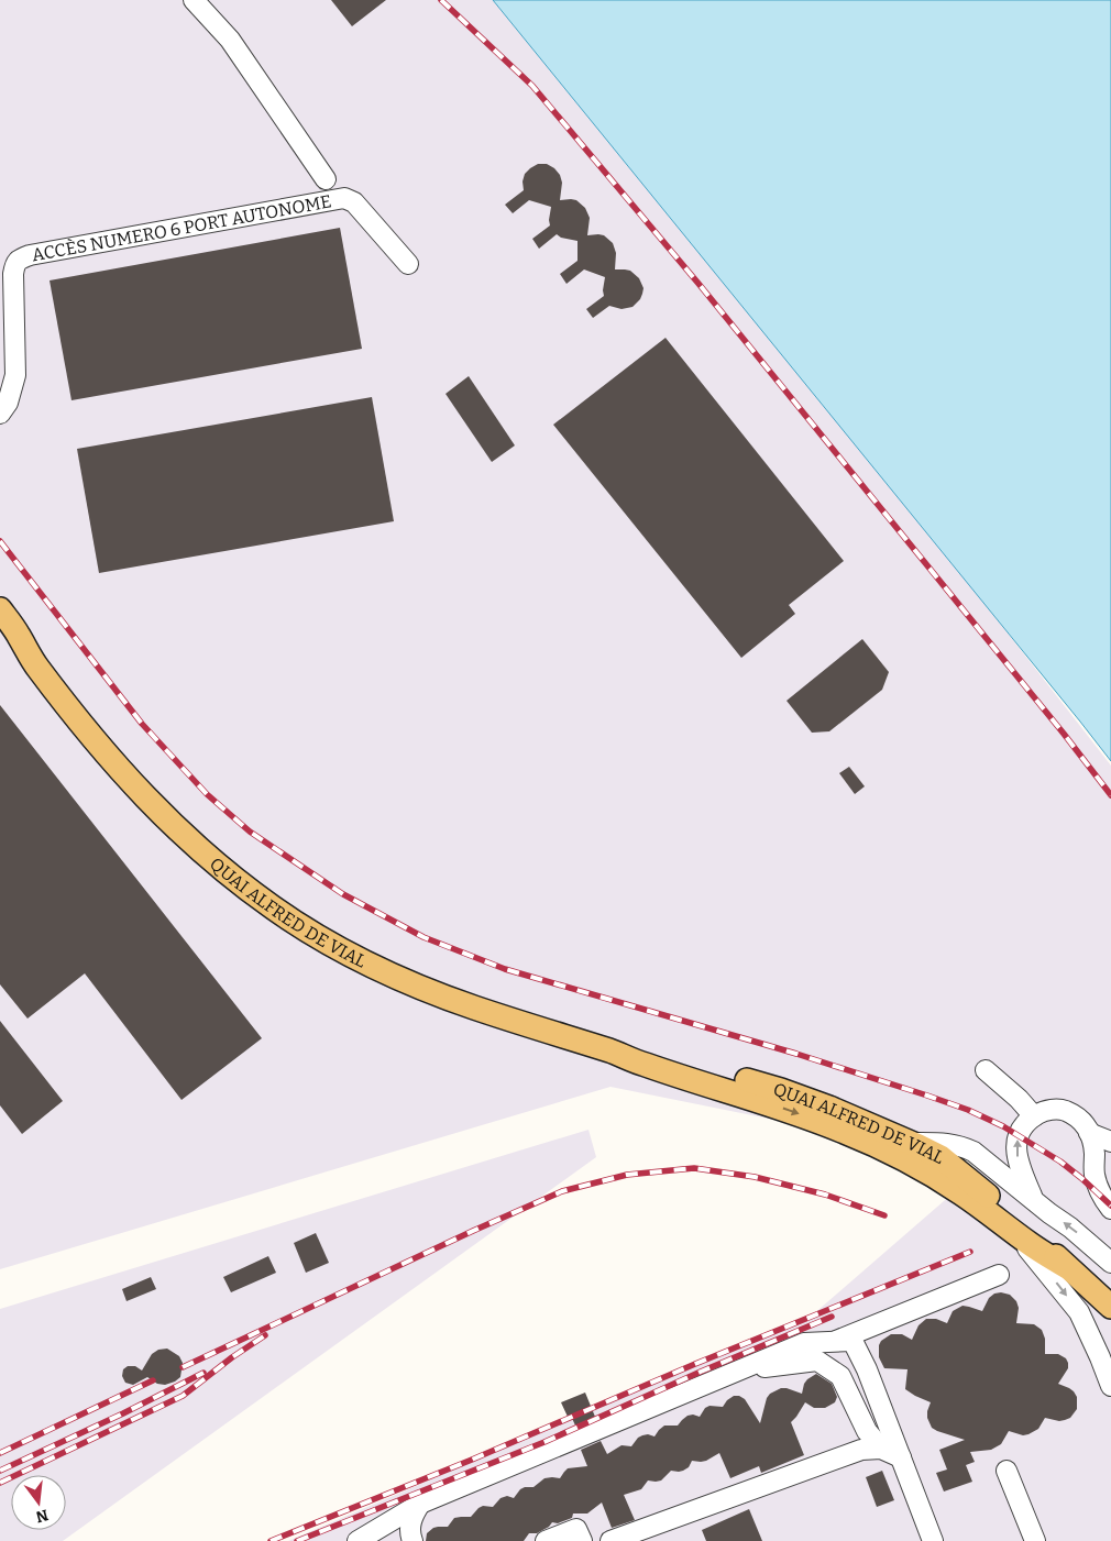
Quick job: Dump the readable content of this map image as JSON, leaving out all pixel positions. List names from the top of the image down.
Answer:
{
  "streets": {
    "main road": ["QUAI ALFRED DE VIAL"],
    "lane": ["ACCÈS NUMERO 6 PORT AUTONOME"]
  },
  "north": "bottom"
}
